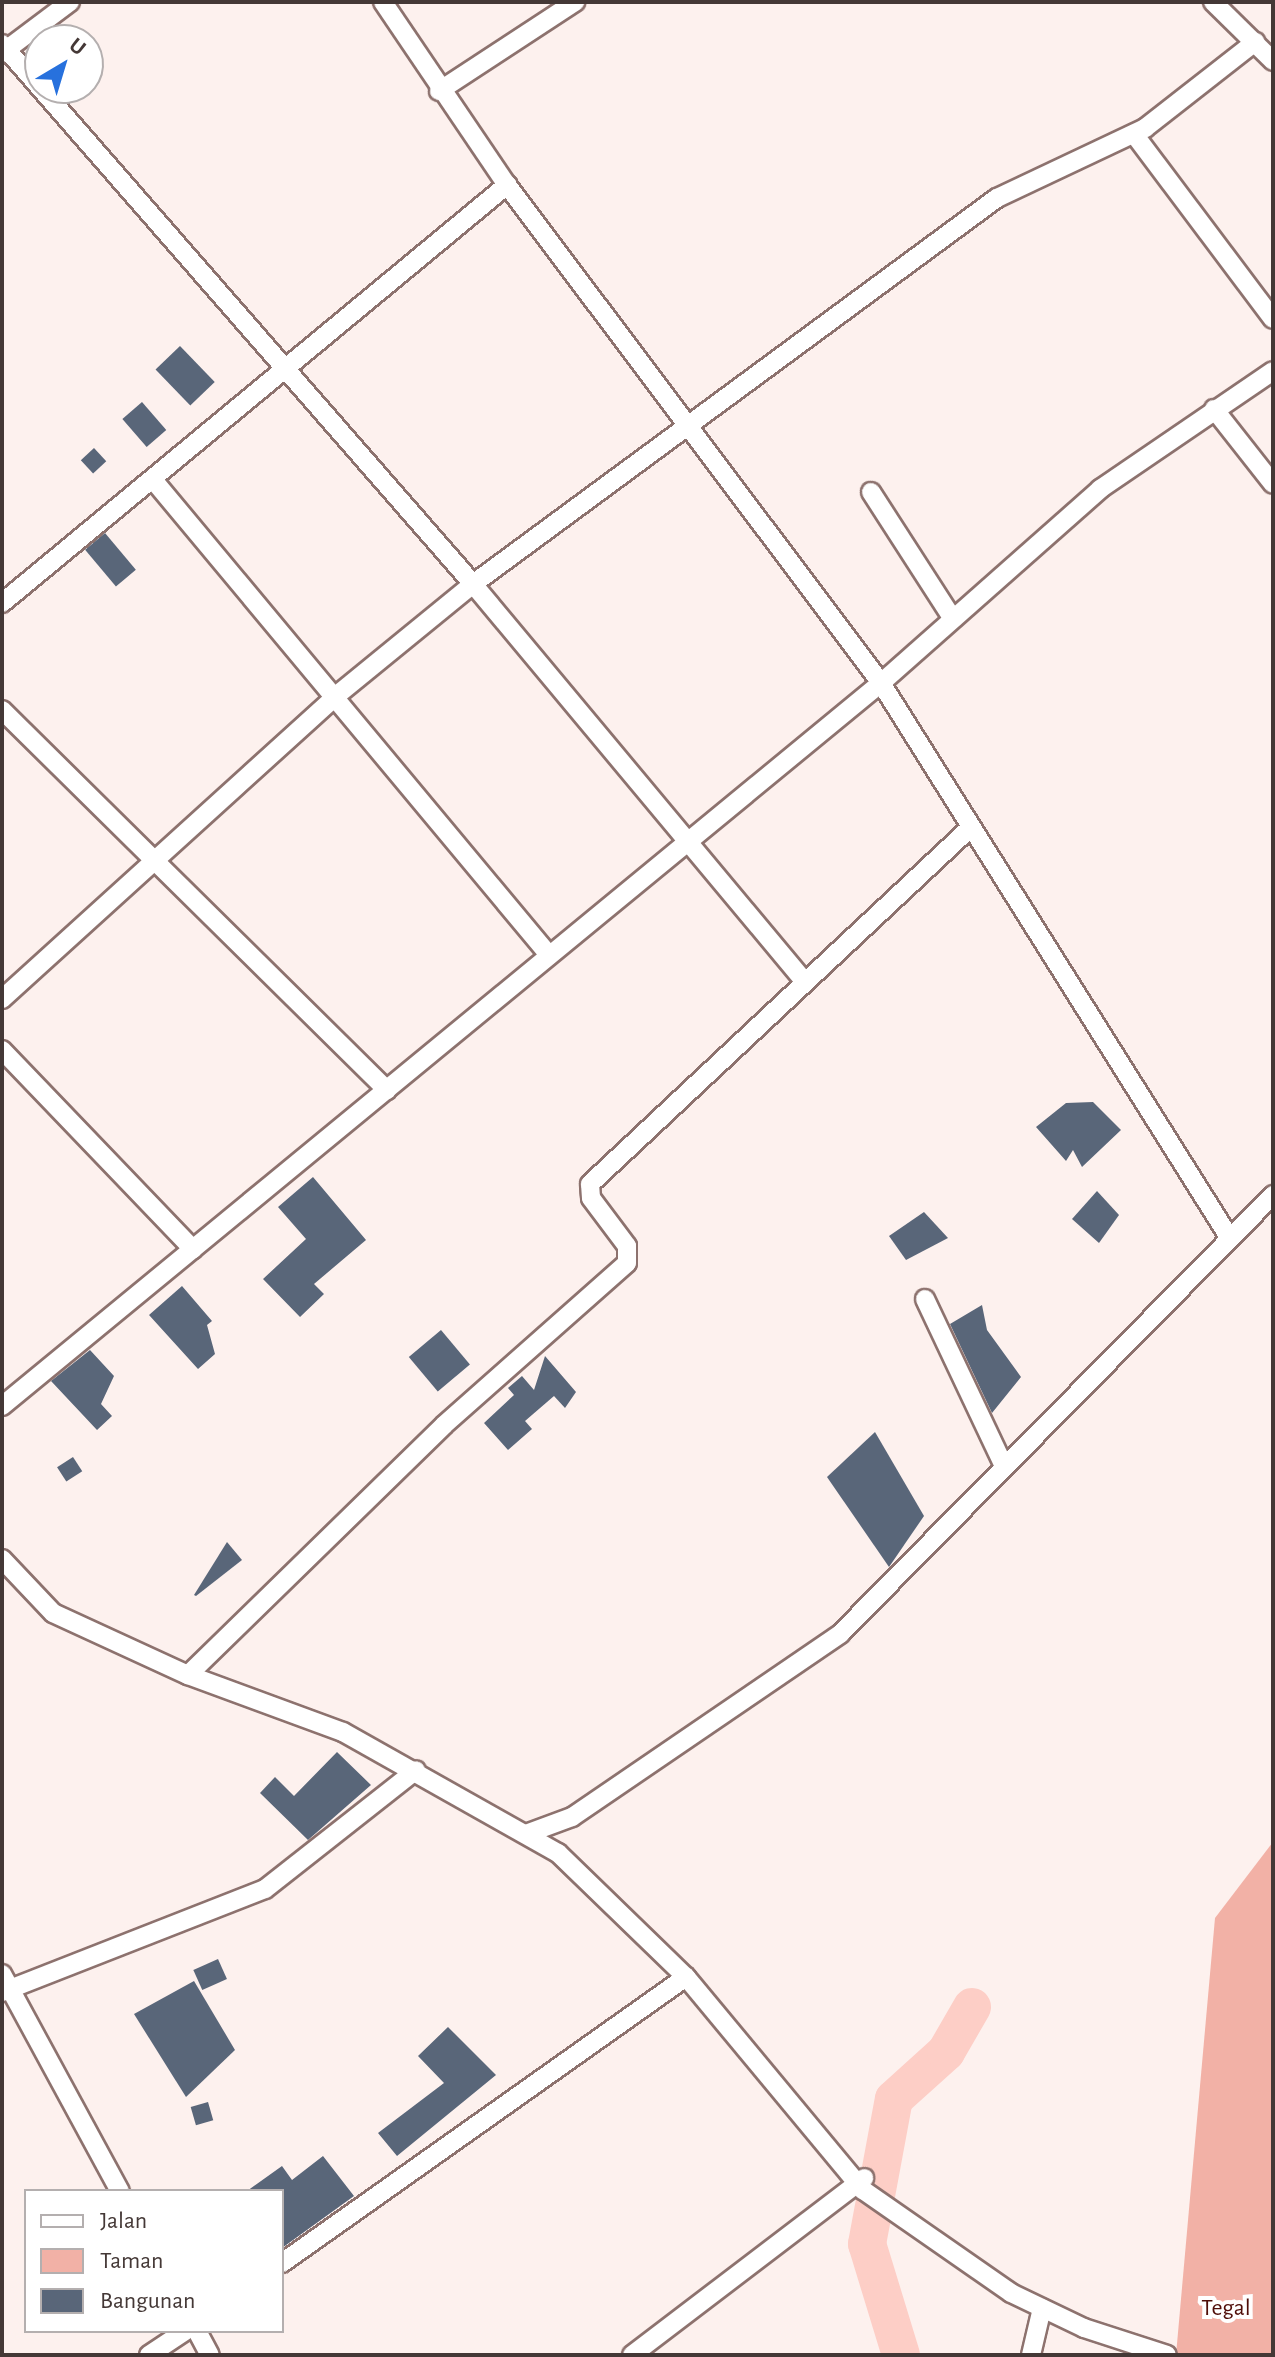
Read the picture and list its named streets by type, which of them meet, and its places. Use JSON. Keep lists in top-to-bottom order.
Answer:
{
  "parks": ["Tegal"],
  "legend": ["Jalan", "Taman", "Bangunan"],
  "north": "top right"
}
